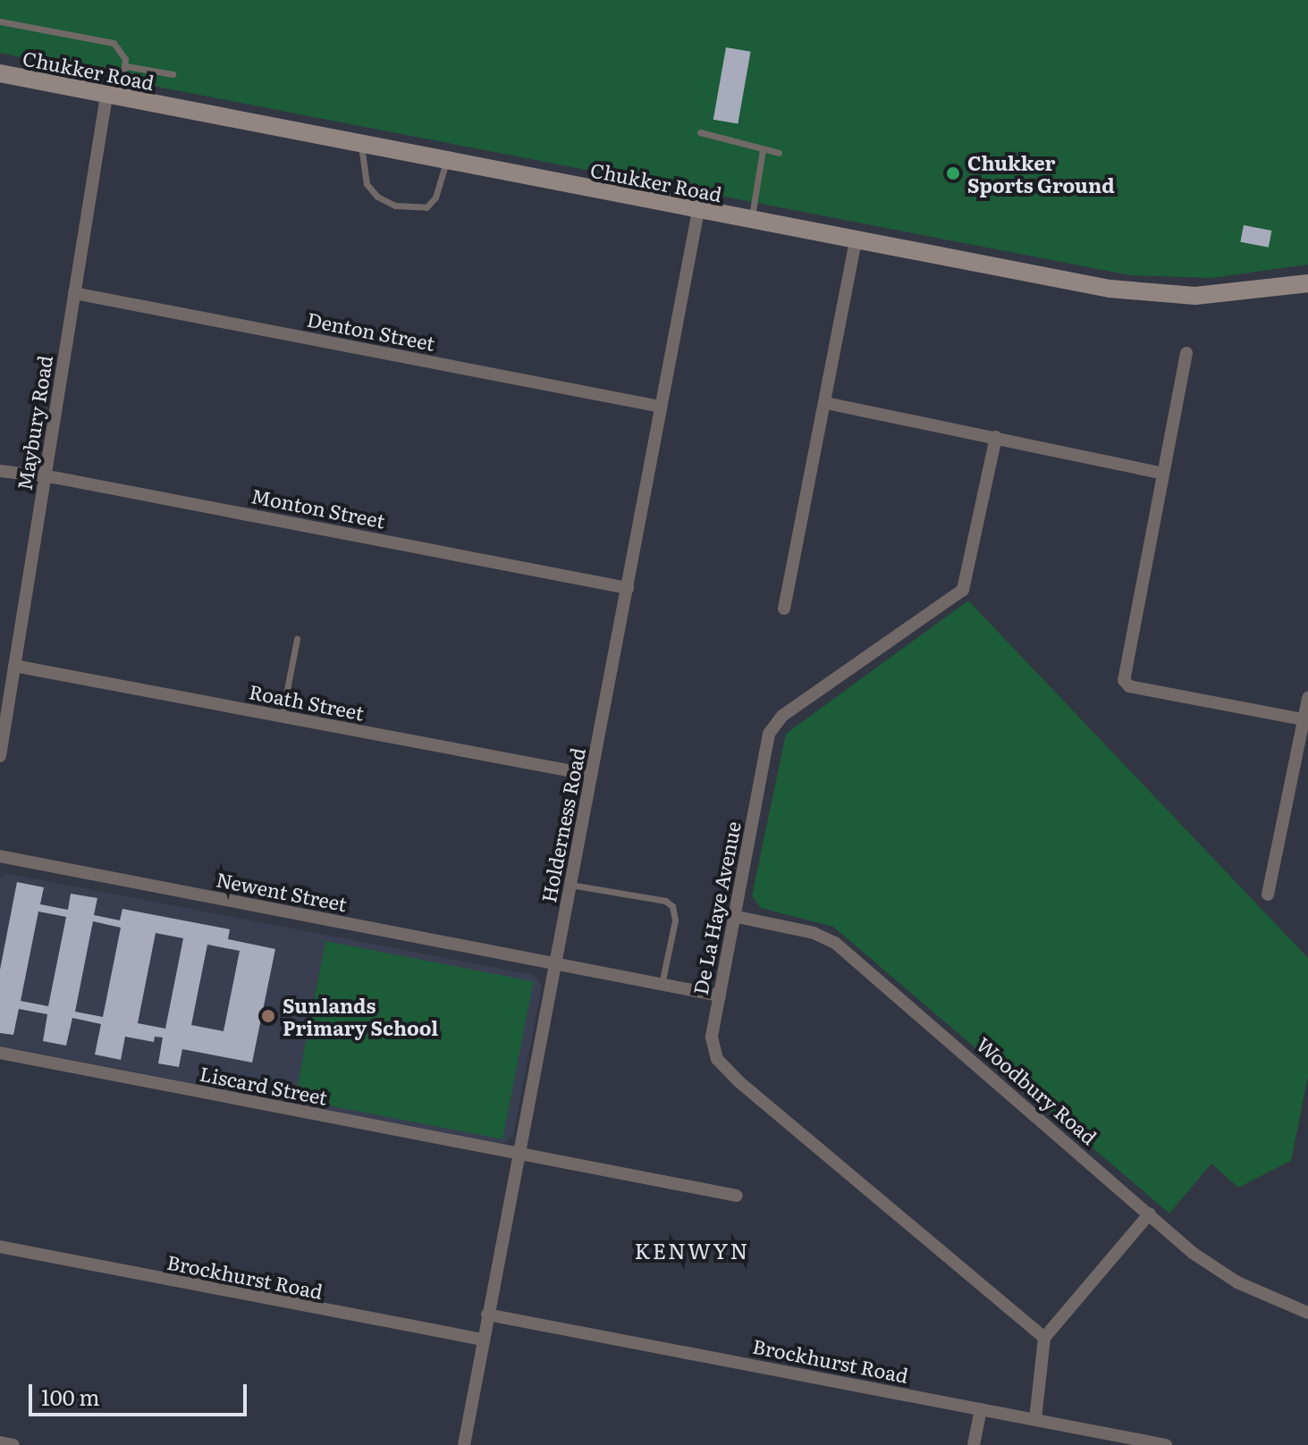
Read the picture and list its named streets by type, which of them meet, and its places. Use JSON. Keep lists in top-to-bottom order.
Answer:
{
  "streets": {
    "street": [
      "Chukker Road",
      "Denton Street",
      "Maybury Road",
      "Monton Street",
      "Roath Street",
      "Holderness Road",
      "Newent Street",
      "De La Haye Avenue",
      "Liscard Street",
      "Woodbury Road",
      "Brockhurst Road"
    ]
  },
  "crossings": [
    ["Chukker Road", "Maybury Road"],
    ["Chukker Road", "Holderness Road"],
    ["Denton Street", "Maybury Road"],
    ["Denton Street", "Holderness Road"],
    ["Maybury Road", "Monton Street"],
    ["Maybury Road", "Roath Street"],
    ["Monton Street", "Holderness Road"],
    ["Roath Street", "Holderness Road"],
    ["Holderness Road", "Newent Street"],
    ["Holderness Road", "Liscard Street"],
    ["Holderness Road", "Brockhurst Road"],
    ["Newent Street", "De La Haye Avenue"],
    ["De La Haye Avenue", "Woodbury Road"]
  ],
  "districts": ["KENWYN"],
  "places": ["Chukker Sports Ground", "Sunlands Primary School"],
  "scale_bar": "100 m"
}
